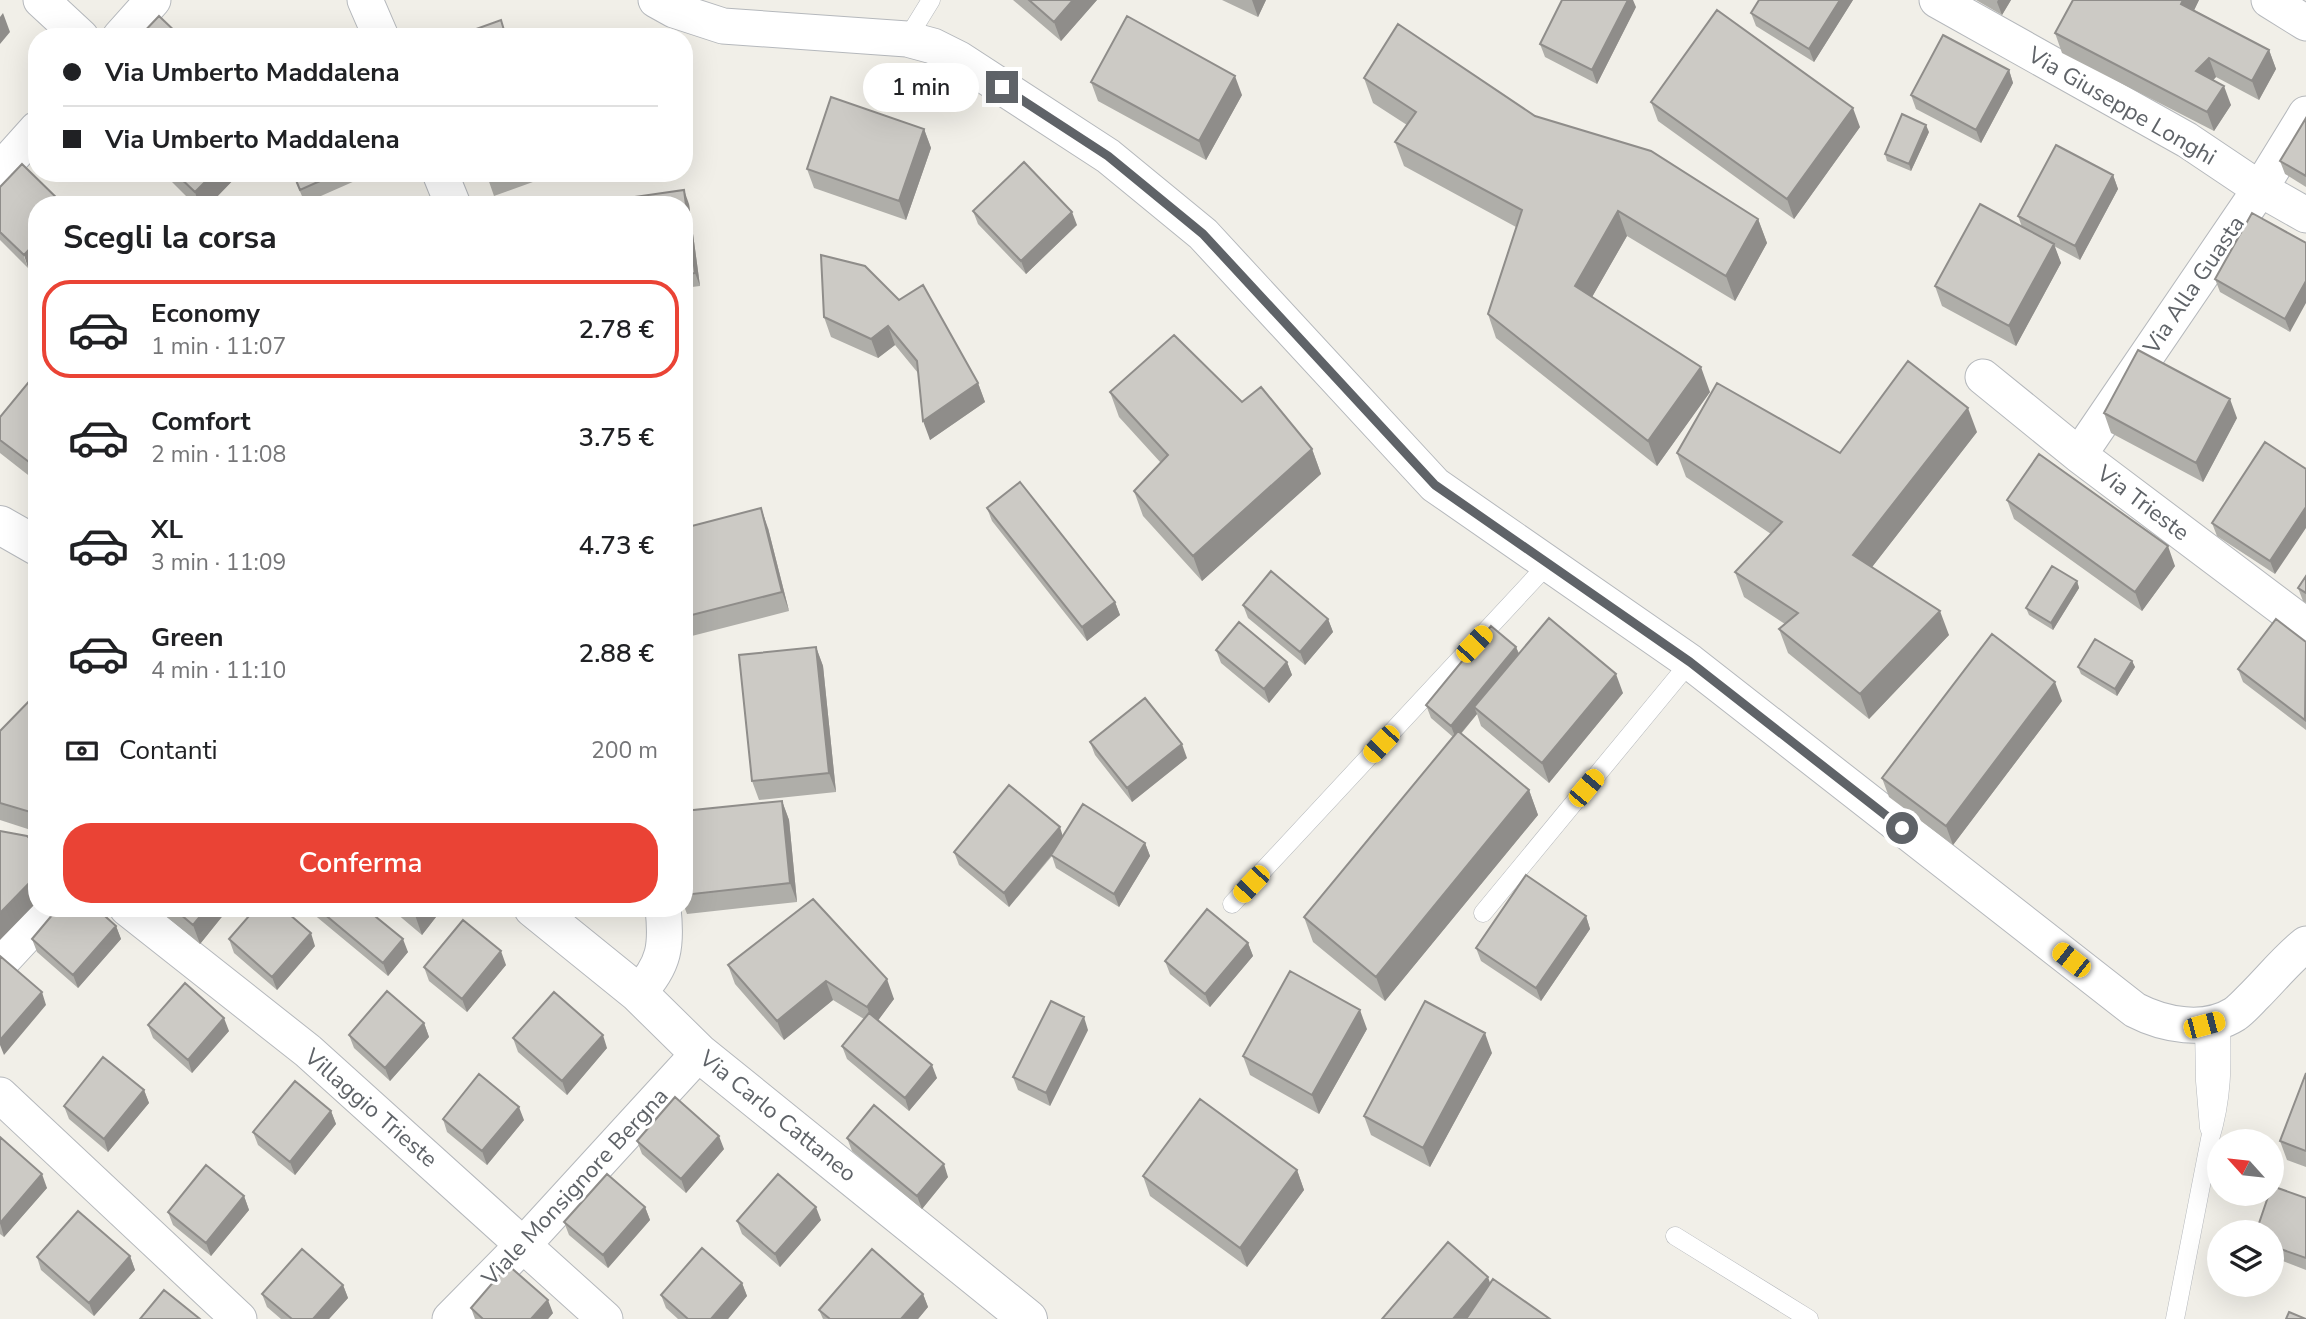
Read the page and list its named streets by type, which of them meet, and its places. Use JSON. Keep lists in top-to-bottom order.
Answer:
{
  "streets": {
    "street": [
      "Via Giuseppe Longhi",
      "Via Alla Guasta",
      "Via Trieste",
      "Villaggio Trieste",
      "Via Carlo Cattaneo",
      "Viale Monsignore Bergna"
    ]
  },
  "crossings": [
    ["Via Giuseppe Longhi", "Via Alla Guasta"],
    ["Via Alla Guasta", "Via Trieste"],
    ["Villaggio Trieste", "Viale Monsignore Bergna"],
    ["Via Carlo Cattaneo", "Viale Monsignore Bergna"]
  ],
  "north": "top left",
  "page": {
    "banner": ["Via Umberto Maddalena", "Via Umberto Maddalena"],
    "bubble": "1 min",
    "heading": "Scegli la corsa",
    "list": [
      {
        "name": "Economy",
        "note": "1 min · 11:07",
        "value": "2.78 €"
      },
      {
        "name": "Comfort",
        "note": "2 min · 11:08",
        "value": "3.75 €"
      },
      {
        "name": "XL",
        "note": "3 min · 11:09",
        "value": "4.73 €"
      },
      {
        "name": "Green",
        "note": "4 min · 11:10",
        "value": "2.88 €"
      }
    ],
    "pay": ["Contanti", "200 m"],
    "buttons": "Conferma"
  }
}
